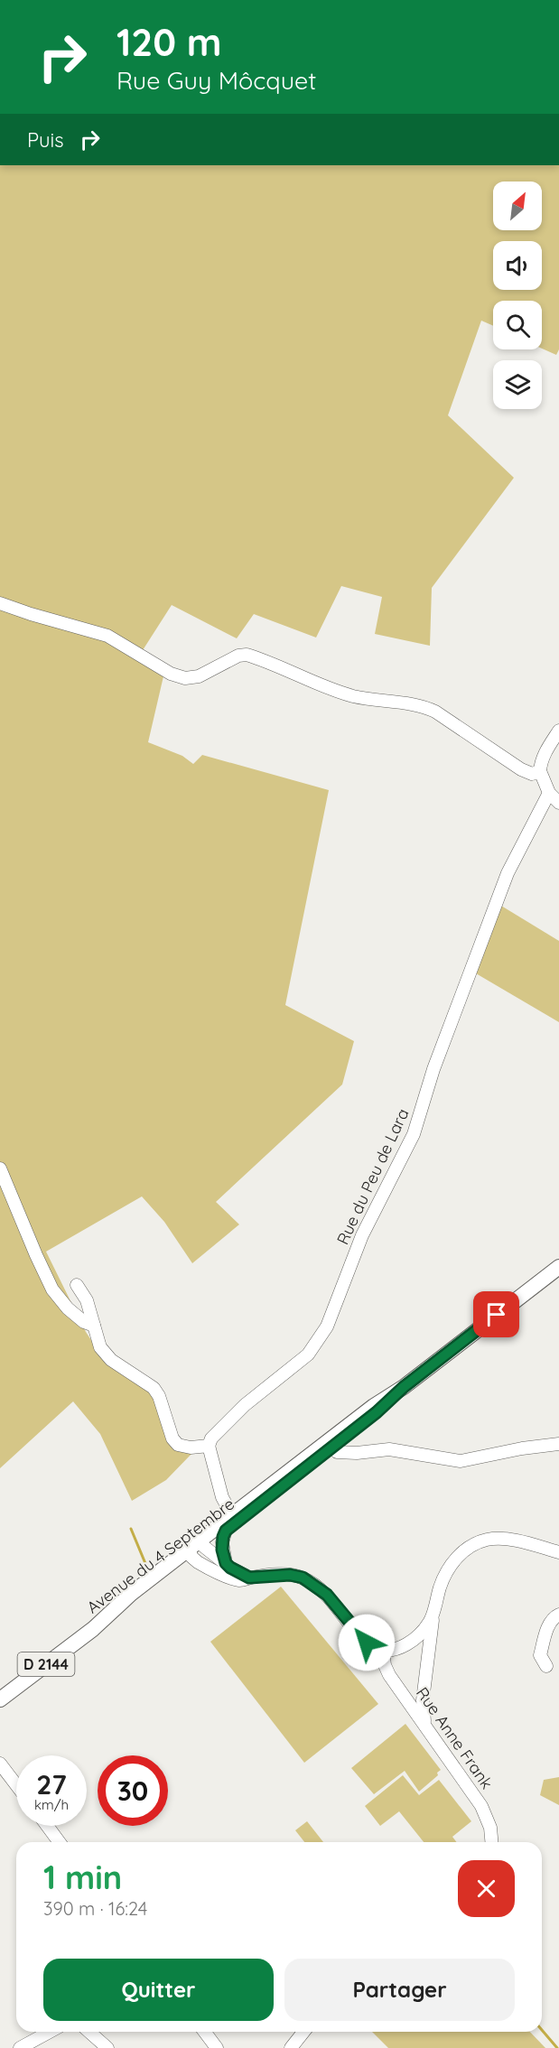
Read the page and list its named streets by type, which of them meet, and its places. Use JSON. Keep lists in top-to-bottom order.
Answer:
{
  "streets": {
    "main road": ["Avenue du 4 Septembre", "D 2144"],
    "street": ["Rue du Peu de Lara", "Rue Anne Frank"]
  },
  "crossings": [
    ["Avenue du 4 Septembre", "D 2144"]
  ],
  "north": "top right",
  "page": {
    "turn": ["120 m", "Rue Guy Môcquet"],
    "then": "Puis",
    "speed": "27 km/h",
    "limit": "30",
    "heading": ["1 min", "390 m · 16:24"],
    "buttons": ["Quitter", "Partager"]
  }
}
